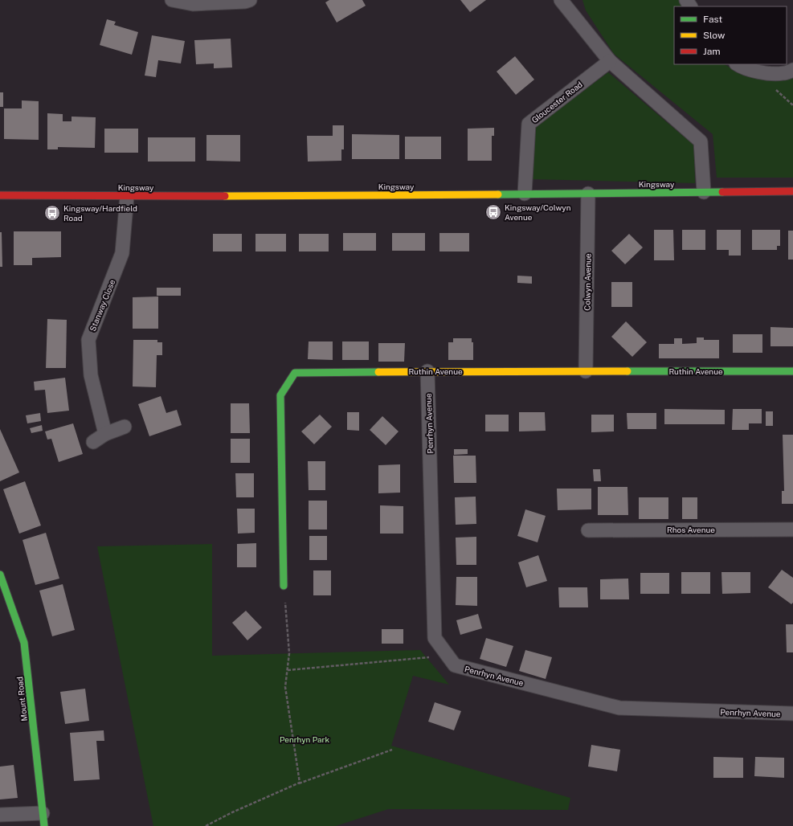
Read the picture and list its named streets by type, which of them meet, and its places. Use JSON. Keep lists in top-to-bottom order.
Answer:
{
  "streets": {
    "street": [
      "Gloucester Road",
      "Kingsway",
      "Colwyn Avenue",
      "Stanway Close",
      "Ruthin Avenue",
      "Penrhyn Avenue",
      "Rhos Avenue",
      "Mount Road"
    ]
  },
  "crossings": [
    ["Gloucester Road", "Kingsway"],
    ["Kingsway", "Colwyn Avenue"],
    ["Kingsway", "Stanway Close"],
    ["Colwyn Avenue", "Ruthin Avenue"],
    ["Ruthin Avenue", "Penrhyn Avenue"]
  ],
  "parks": ["Penrhyn Park"],
  "places": {
    "bus stop": ["Kingsway/Colwyn Avenue", "Kingsway/Hardfield Road"]
  },
  "legend": ["Fast", "Slow", "Jam"]
}
